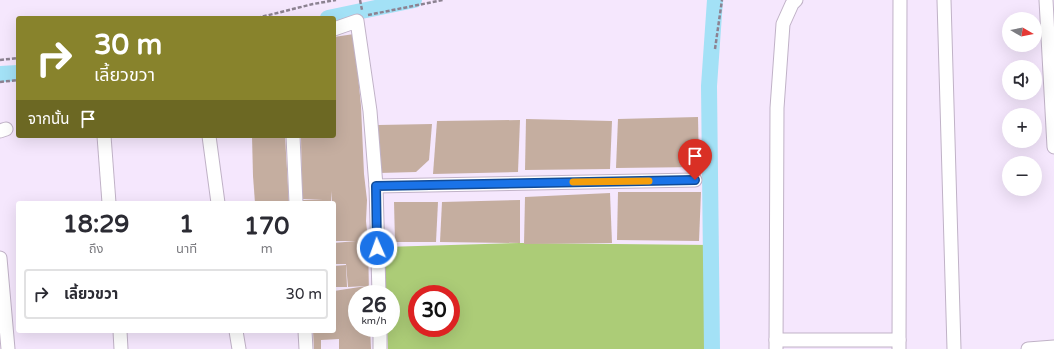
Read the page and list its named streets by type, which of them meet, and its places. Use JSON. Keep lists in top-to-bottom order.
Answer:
{
  "north": "right",
  "page": {
    "map_buttons": ["+", "−"],
    "turn": ["30 m", "เลี้ยวขวา"],
    "then": "จากนั้น",
    "eta": [
      "18:29",
      "ถึง",
      "1",
      "นาที",
      "170",
      "m"
    ],
    "list": [
      {
        "name": "เลี้ยวขวา",
        "value": "30 m"
      }
    ],
    "speed": "26 km/h",
    "limit": "30"
  }
}
